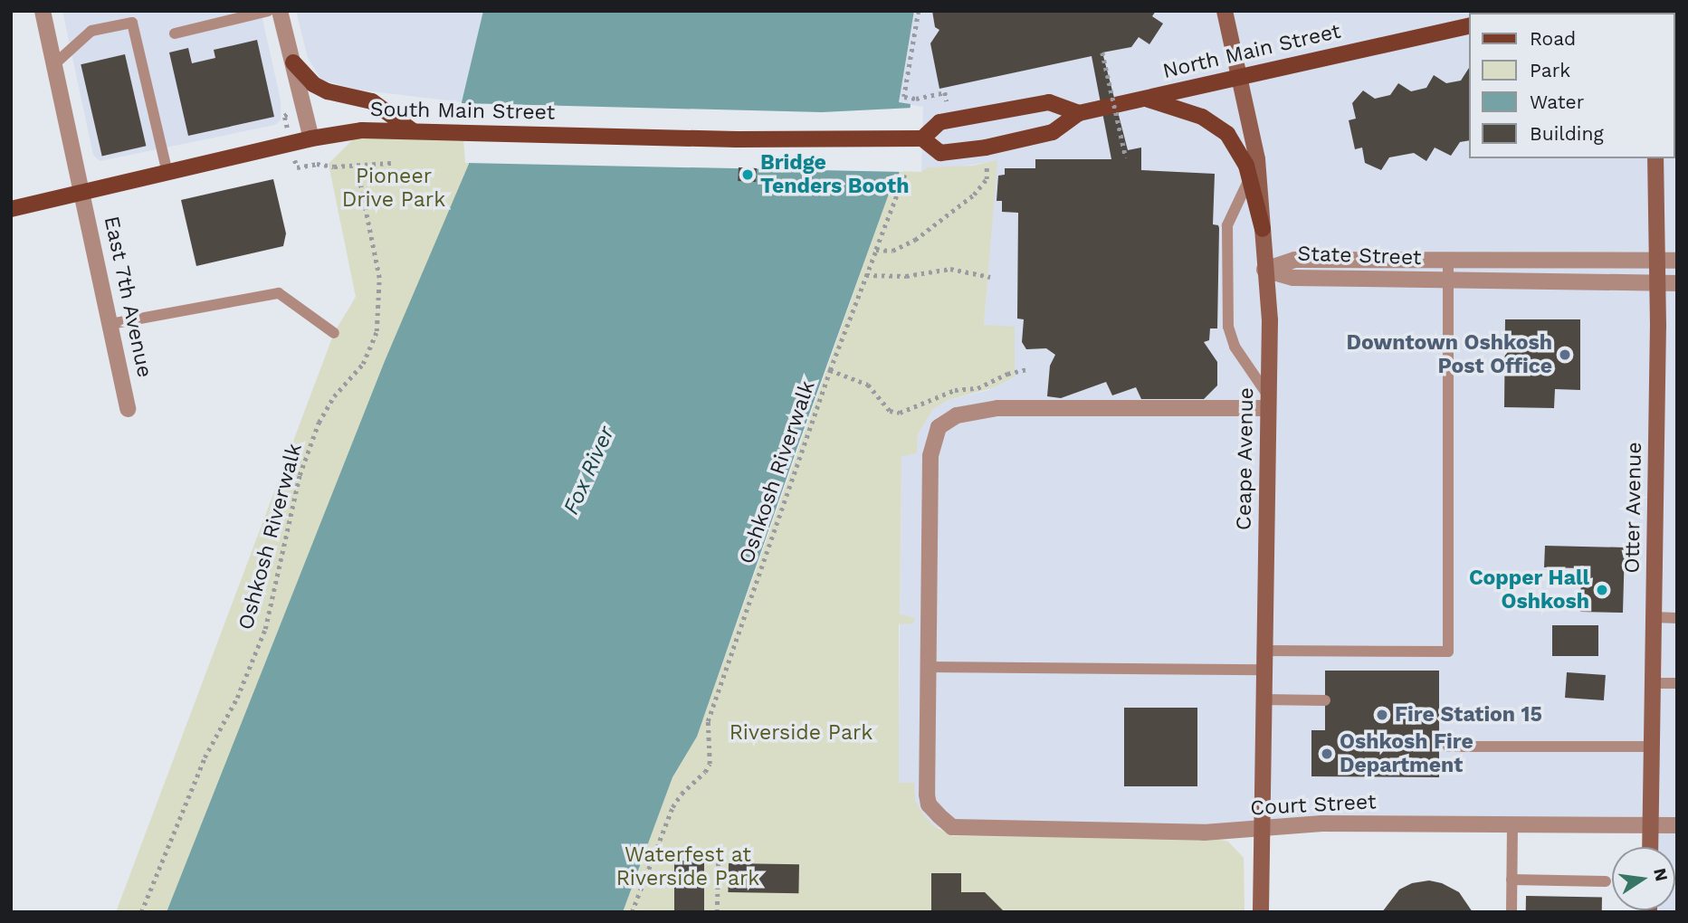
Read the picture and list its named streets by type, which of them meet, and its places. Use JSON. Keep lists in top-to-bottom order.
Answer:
{
  "streets": {
    "main road": ["North Main Street", "South Main Street"],
    "street": [
      "State Street",
      "East 7th Avenue",
      "Ceape Avenue",
      "Otter Avenue",
      "Court Street"
    ],
    "path": ["Oshkosh Riverwalk"]
  },
  "crossings": [
    ["North Main Street", "South Main Street"],
    ["North Main Street", "Ceape Avenue"],
    ["South Main Street", "East 7th Avenue"],
    ["State Street", "Ceape Avenue"],
    ["State Street", "Otter Avenue"],
    ["Ceape Avenue", "Court Street"],
    ["Otter Avenue", "Court Street"]
  ],
  "water": ["Fox River"],
  "parks": ["Pioneer Drive Park", "Riverside Park", "Waterfest at Riverside Park"],
  "places": [
    "Bridge Tenders Booth",
    "Downtown Oshkosh Post Office",
    "Copper Hall Oshkosh",
    "Fire Station 15",
    "Oshkosh Fire Department"
  ],
  "legend": [
    "Road",
    "Park",
    "Water",
    "Building"
  ],
  "north": "right"
}
